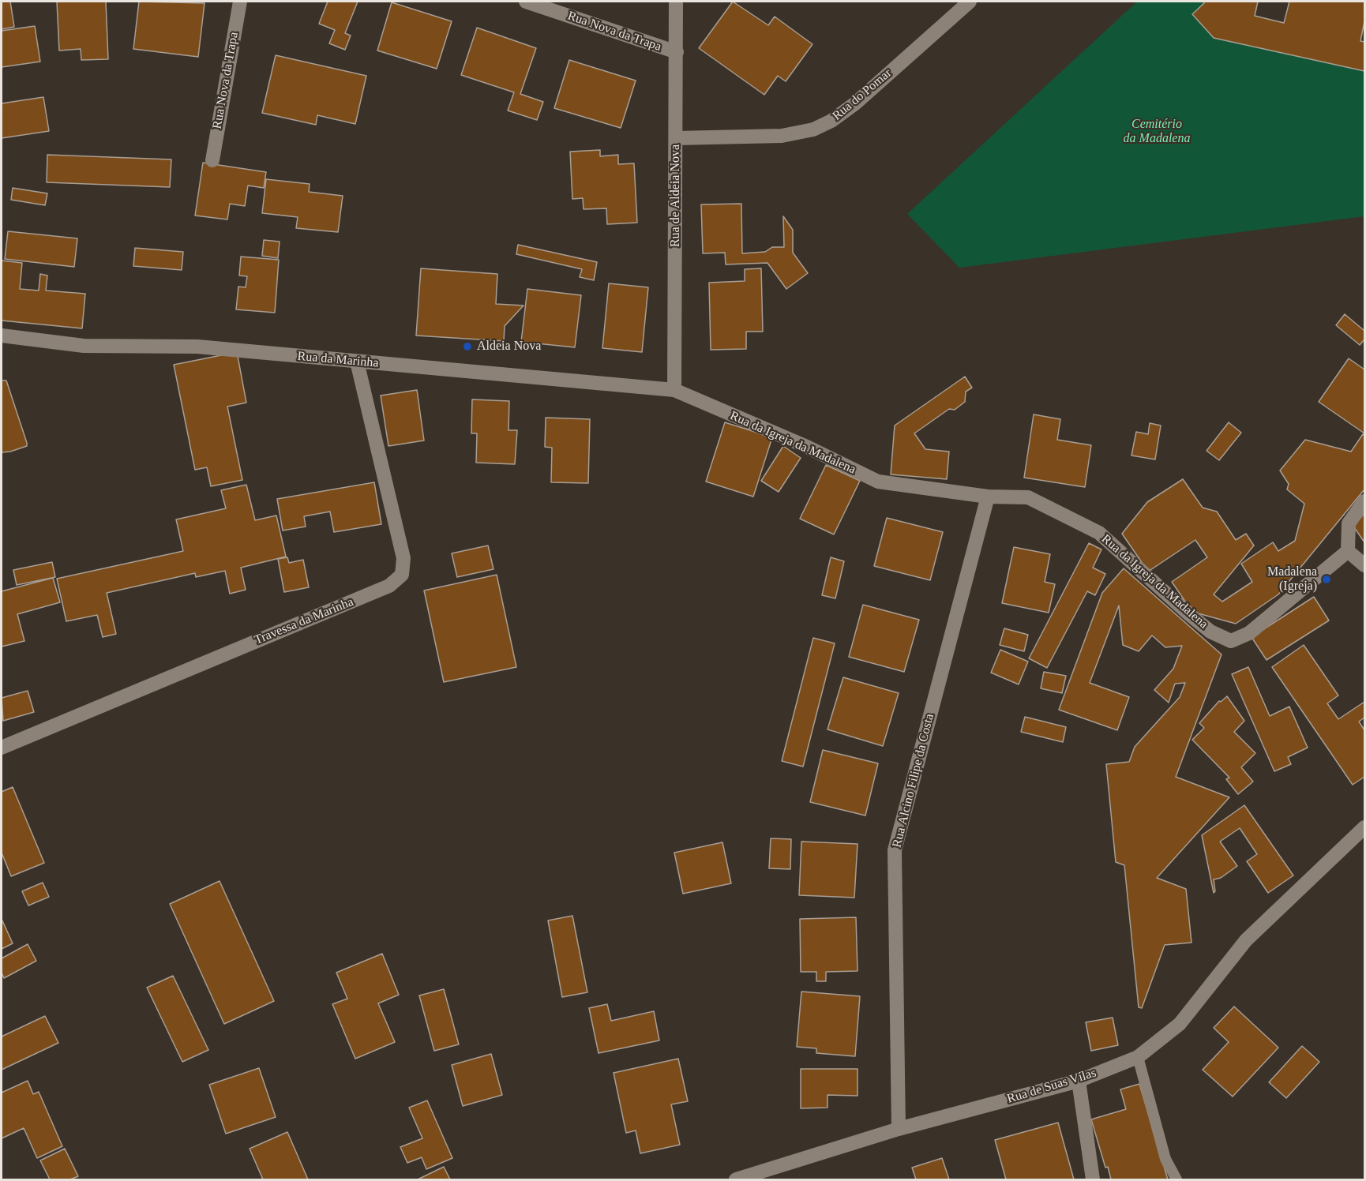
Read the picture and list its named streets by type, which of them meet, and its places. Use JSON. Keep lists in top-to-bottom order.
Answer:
{
  "streets": {
    "street": [
      "Rua Nova da Trapa",
      "Rua do Pomar",
      "Rua de Aldeia Nova",
      "Rua da Marinha",
      "Rua da Igreja da Madalena",
      "Travessa da Marinha",
      "Rua Alcino Filipe da Costa",
      "Rua de Suas Vílas"
    ]
  },
  "crossings": [
    ["Rua Nova da Trapa", "Rua de Aldeia Nova"],
    ["Rua do Pomar", "Rua de Aldeia Nova"],
    ["Rua de Aldeia Nova", "Rua da Marinha"],
    ["Rua de Aldeia Nova", "Rua da Igreja da Madalena"],
    ["Rua da Marinha", "Rua da Igreja da Madalena"],
    ["Rua da Marinha", "Travessa da Marinha"],
    ["Rua da Igreja da Madalena", "Rua Alcino Filipe da Costa"],
    ["Rua Alcino Filipe da Costa", "Rua de Suas Vílas"]
  ],
  "parks": ["Cemitério da Madalena"],
  "places": ["Aldeia Nova", "Madalena (Igreja)"]
}
